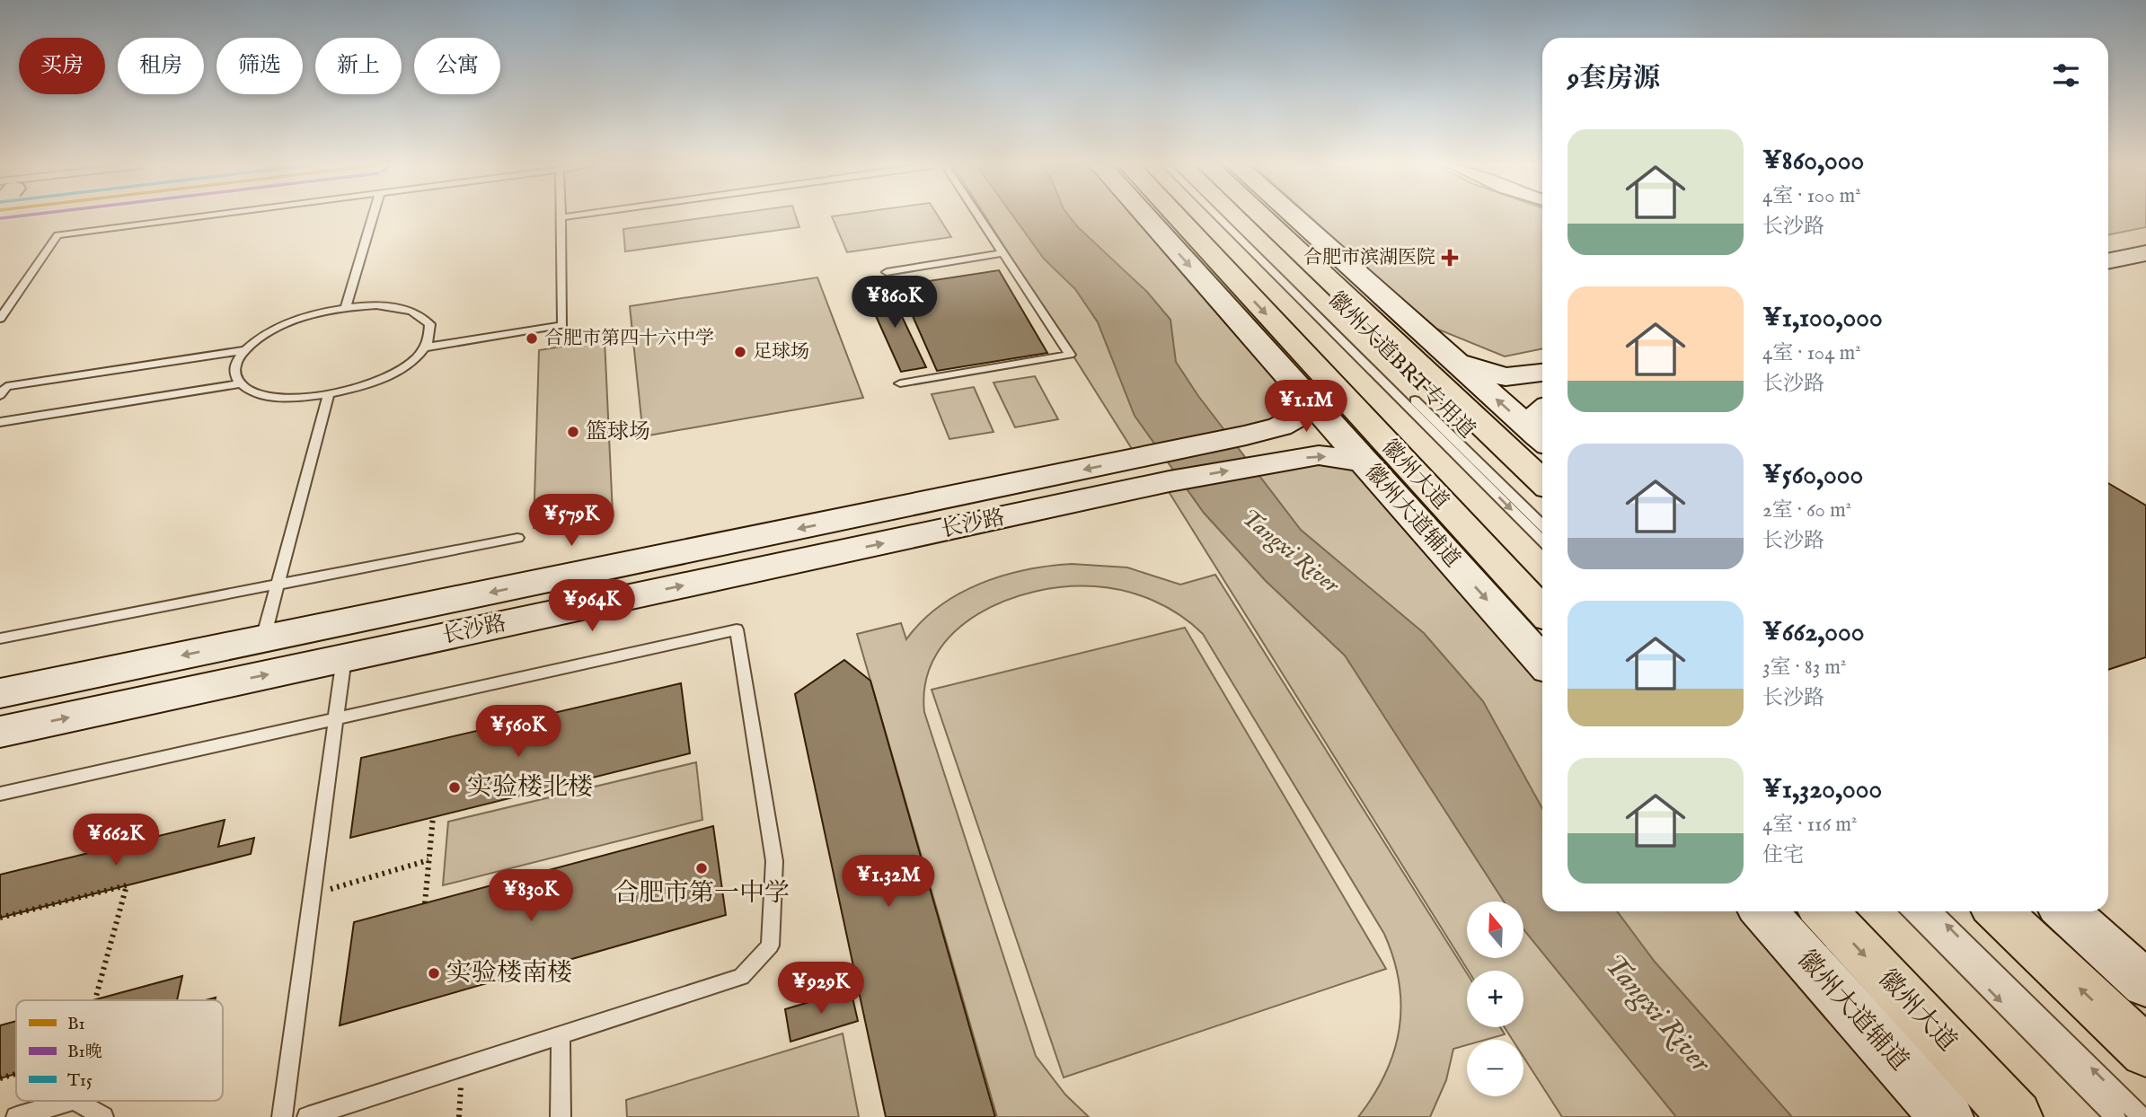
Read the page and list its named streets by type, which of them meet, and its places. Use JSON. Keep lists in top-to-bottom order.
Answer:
{
  "streets": {
    "main road": ["徽州大道"],
    "street": ["徽州大道辅道", "长沙路"],
    "lane": ["徽州大道BRT专用道"]
  },
  "water": ["Tangxi River"],
  "places": {
    "health": ["合肥市滨湖医院"],
    "other": [
      "合肥市第四十六中学",
      "足球场",
      "篮球场",
      "实验楼北楼",
      "合肥市第一中学",
      "实验楼南楼"
    ]
  },
  "lines": ["transit line B1晚"],
  "legend": ["B1", "B1晚", "T15"],
  "north": "top",
  "page": {
    "chip": [
      "买房",
      "租房",
      "筛选",
      "新上",
      "公寓"
    ],
    "heading": "9套房源",
    "list": [
      {
        "name": "¥860,000",
        "note": "4室 · 100 m² · 长沙路"
      },
      {
        "name": "¥1,100,000",
        "note": "4室 · 104 m² · 长沙路"
      },
      {
        "name": "¥560,000",
        "note": "2室 · 60 m² · 长沙路"
      },
      {
        "name": "¥662,000",
        "note": "3室 · 83 m² · 长沙路"
      },
      {
        "name": "¥1,320,000",
        "note": "4室 · 116 m² · 住宅"
      }
    ],
    "price": [
      "¥860K",
      "¥1.1M",
      "¥579K",
      "¥964K",
      "¥560K",
      "¥662K",
      "¥1.32M",
      "¥830K",
      "¥929K"
    ],
    "map_buttons": ["+", "−"]
  }
}
